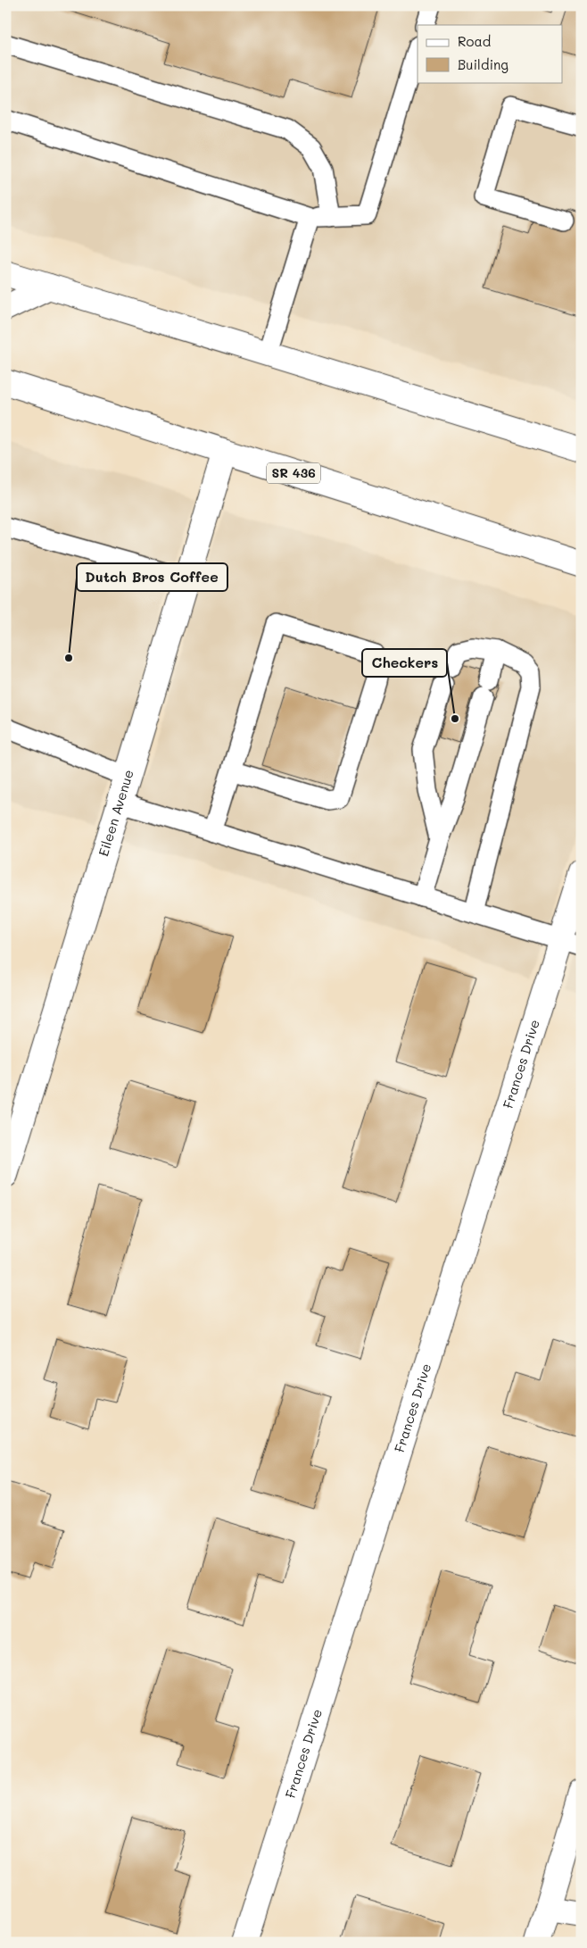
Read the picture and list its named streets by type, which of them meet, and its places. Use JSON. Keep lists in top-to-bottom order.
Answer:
{
  "streets": {
    "street": ["SR 436", "Eileen Avenue", "Frances Drive"]
  },
  "crossings": [
    ["SR 436", "Eileen Avenue"]
  ],
  "places": ["Dutch Bros Coffee", "Checkers"],
  "legend": ["Road", "Building"]
}
